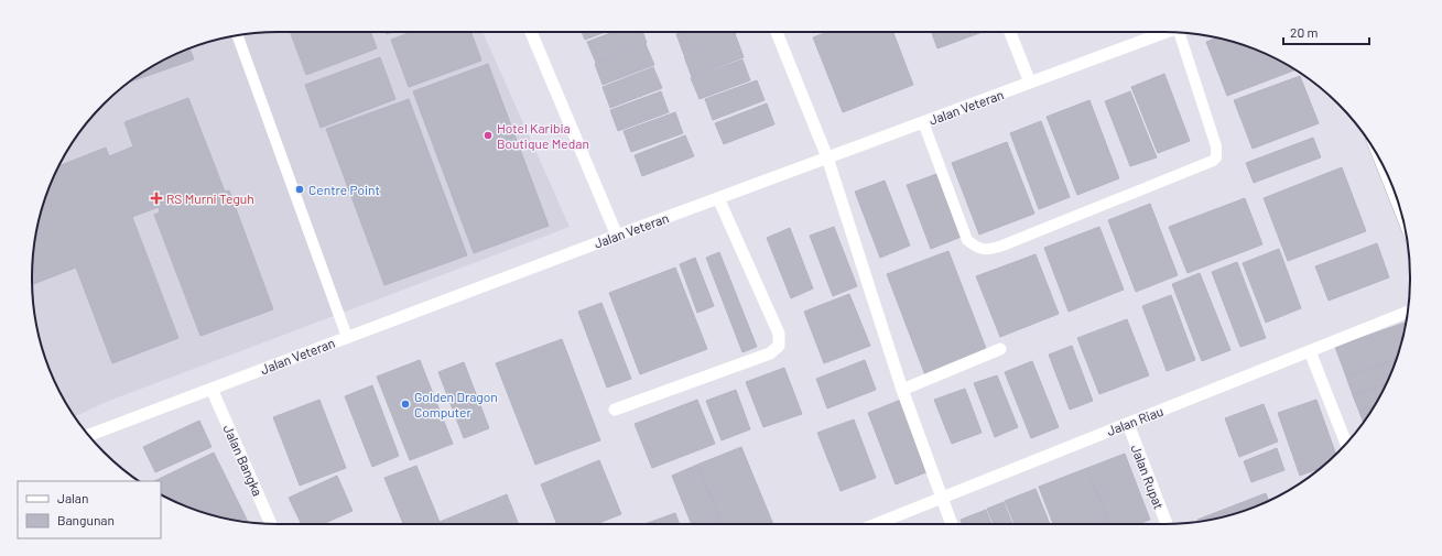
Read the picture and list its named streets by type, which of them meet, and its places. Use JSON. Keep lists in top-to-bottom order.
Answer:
{
  "streets": {
    "street": [
      "Jalan Veteran",
      "Jalan Riau",
      "Jalan Bangka",
      "Jalan Rupat"
    ]
  },
  "crossings": [
    ["Jalan Veteran", "Jalan Bangka"],
    ["Jalan Riau", "Jalan Rupat"]
  ],
  "places": {
    "other": ["Hotel Karibia Boutique Medan", "Centre Point", "Golden Dragon Computer"],
    "health": ["RS Murni Teguh"]
  },
  "legend": ["Jalan", "Bangunan"],
  "scale_bar": "20 m"
}
